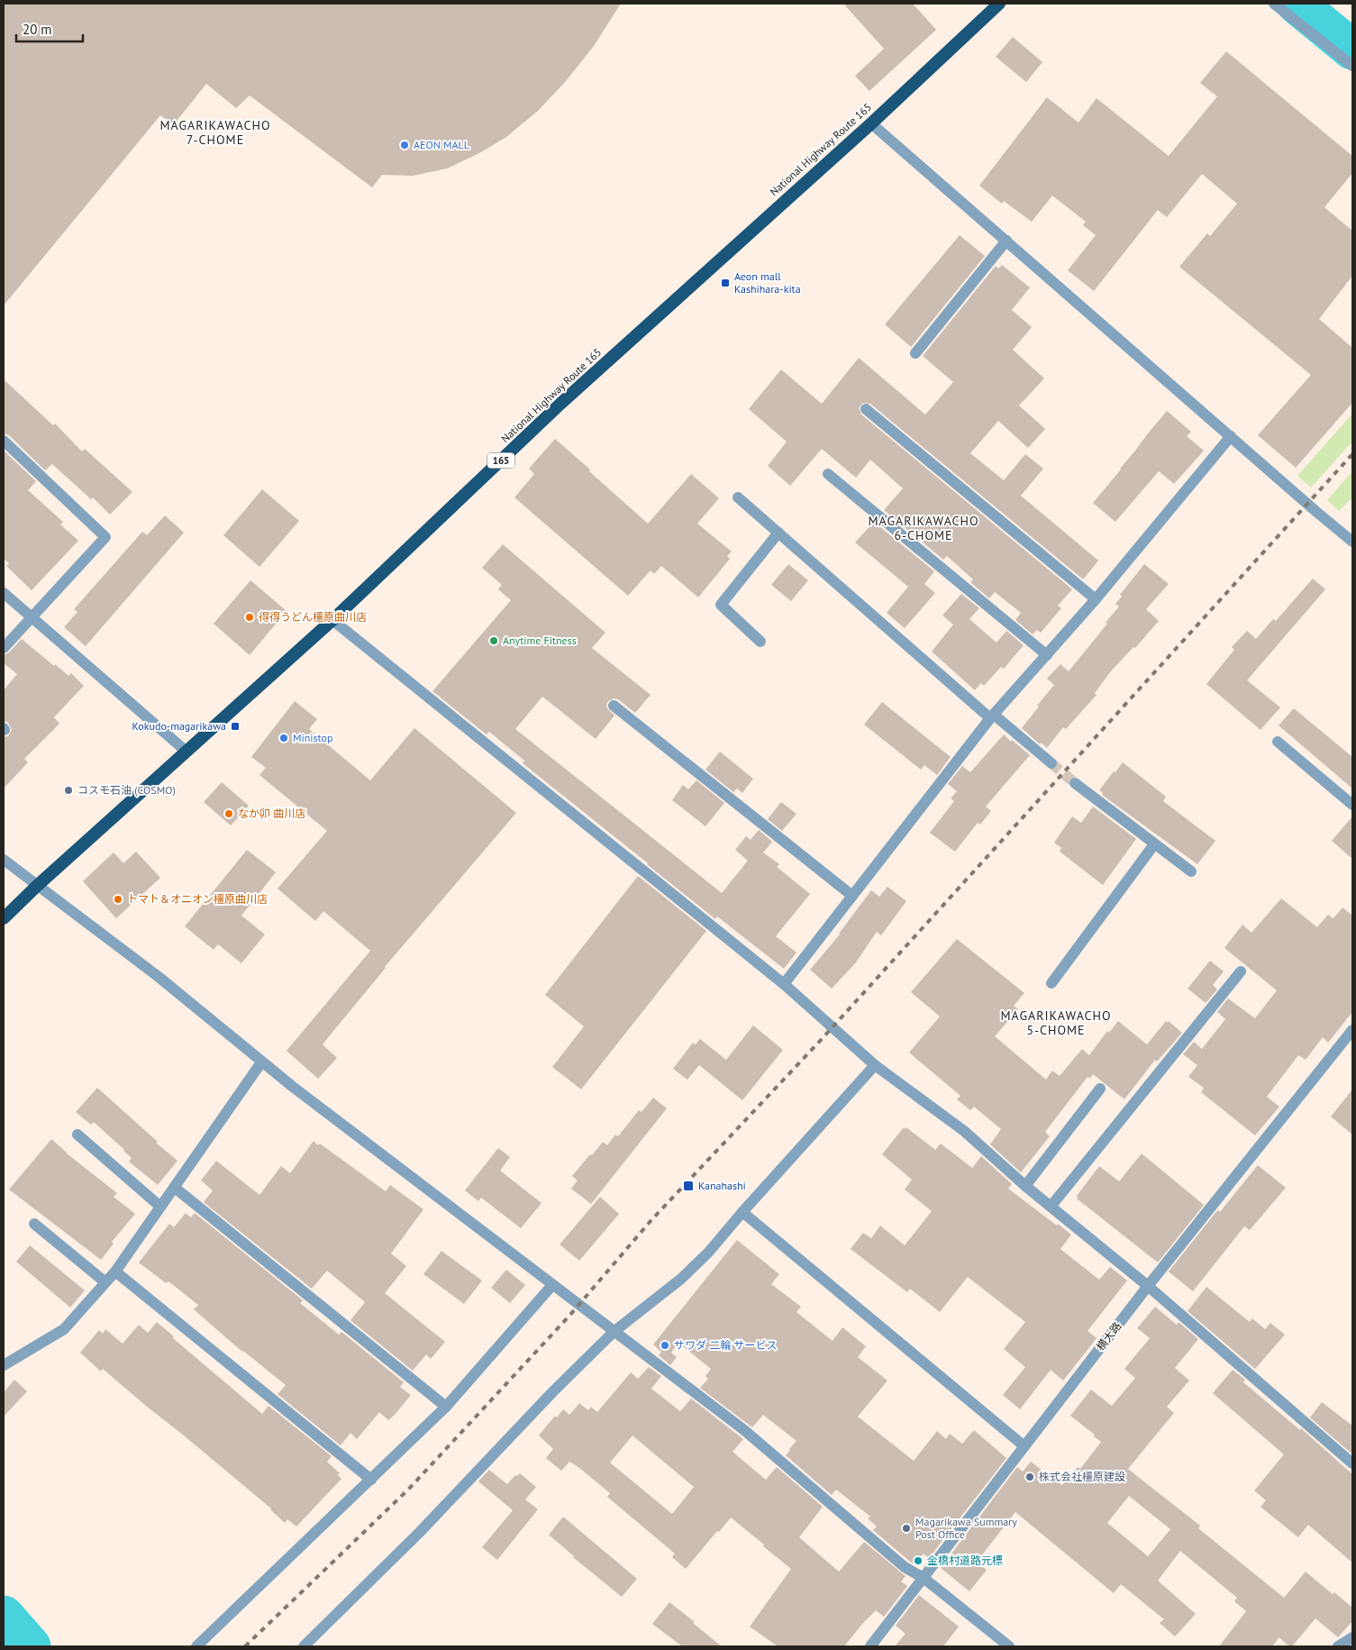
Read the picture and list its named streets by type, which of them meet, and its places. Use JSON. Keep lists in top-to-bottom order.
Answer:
{
  "streets": {
    "highway": ["National Highway Route 165", "165"],
    "street": ["横大路"]
  },
  "districts": ["MAGARIKAWACHO 7-CHOME", "MAGARIKAWACHO 6-CHOME", "MAGARIKAWACHO 5-CHOME"],
  "places": {
    "other": [
      "AEON MALL",
      "得得うどん橿原曲川店",
      "Anytime Fitness",
      "Ministop",
      "コスモ石油 (COSMO)",
      "なか卯 曲川店",
      "トマト＆オニオン橿原曲川店",
      "サワダ 二輪 サービス",
      "株式会社橿原建設",
      "Magarikawa Summary Post Office",
      "金橋村道路元標"
    ],
    "transit": ["Aeon mall Kashihara-kita", "Kokudo-magarikawa", "Kanahashi"]
  },
  "scale_bar": "20 m"
}
